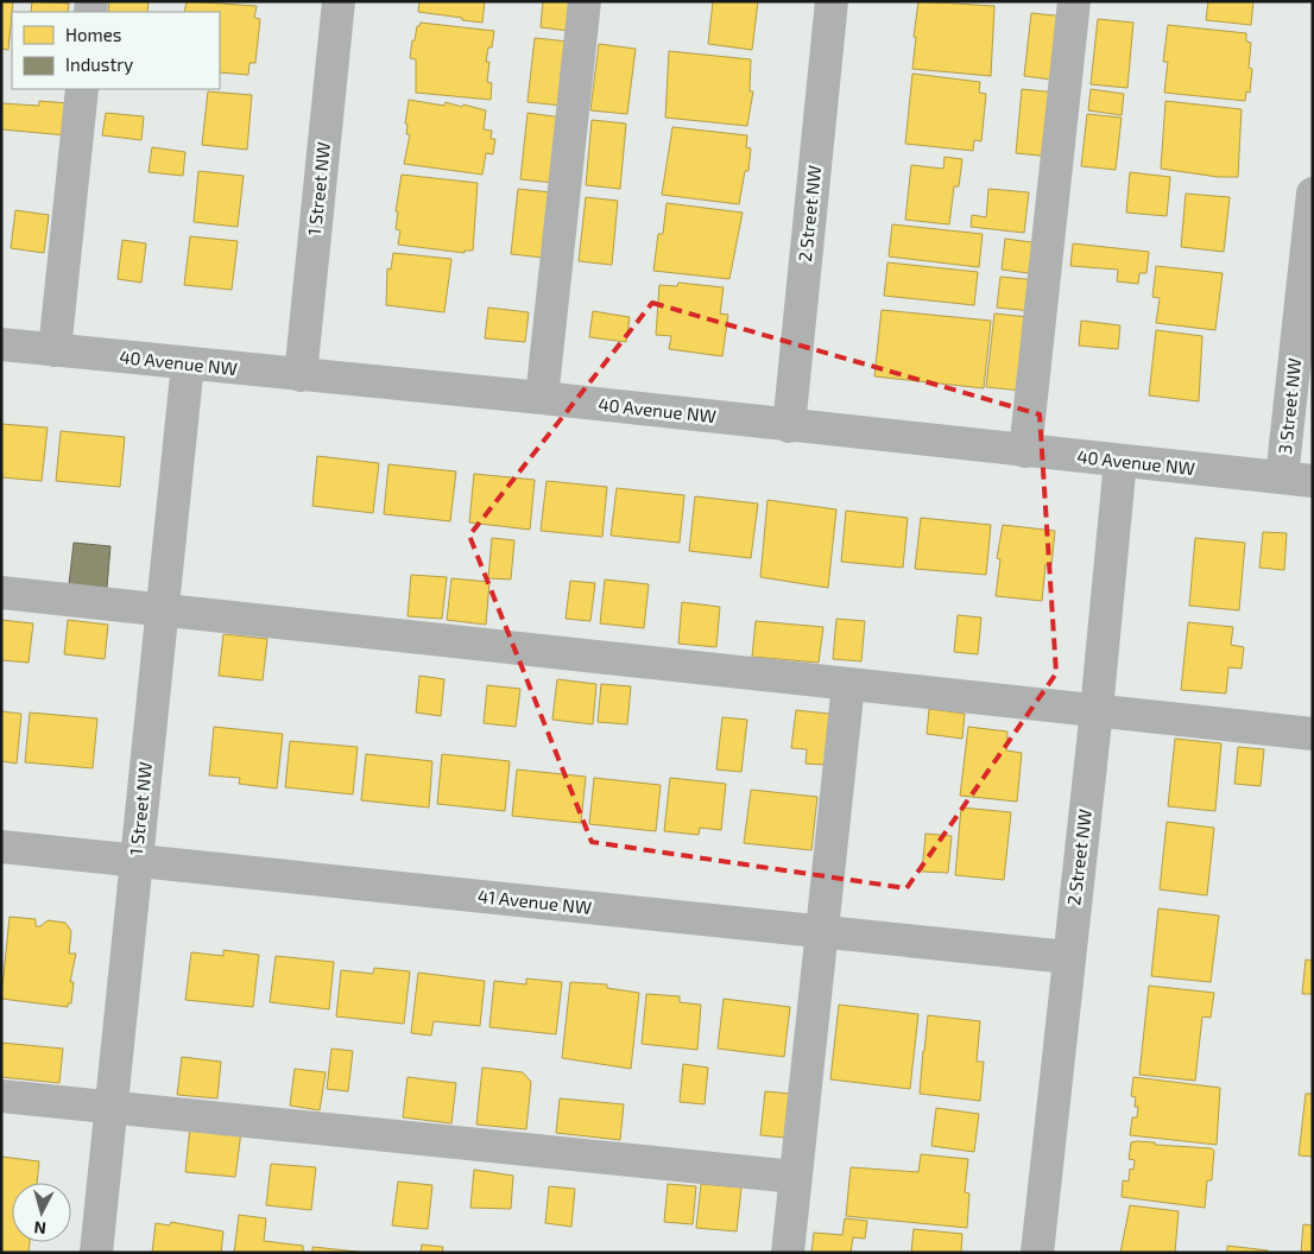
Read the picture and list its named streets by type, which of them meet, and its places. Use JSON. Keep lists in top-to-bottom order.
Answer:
{
  "streets": {
    "street": [
      "1 Street NW",
      "2 Street NW",
      "40 Avenue NW",
      "3 Street NW",
      "41 Avenue NW"
    ]
  },
  "crossings": [
    ["1 Street NW", "40 Avenue NW"],
    ["1 Street NW", "41 Avenue NW"],
    ["2 Street NW", "40 Avenue NW"],
    ["2 Street NW", "41 Avenue NW"],
    ["40 Avenue NW", "3 Street NW"]
  ],
  "legend": ["Homes", "Industry"],
  "north": "bottom"
}
